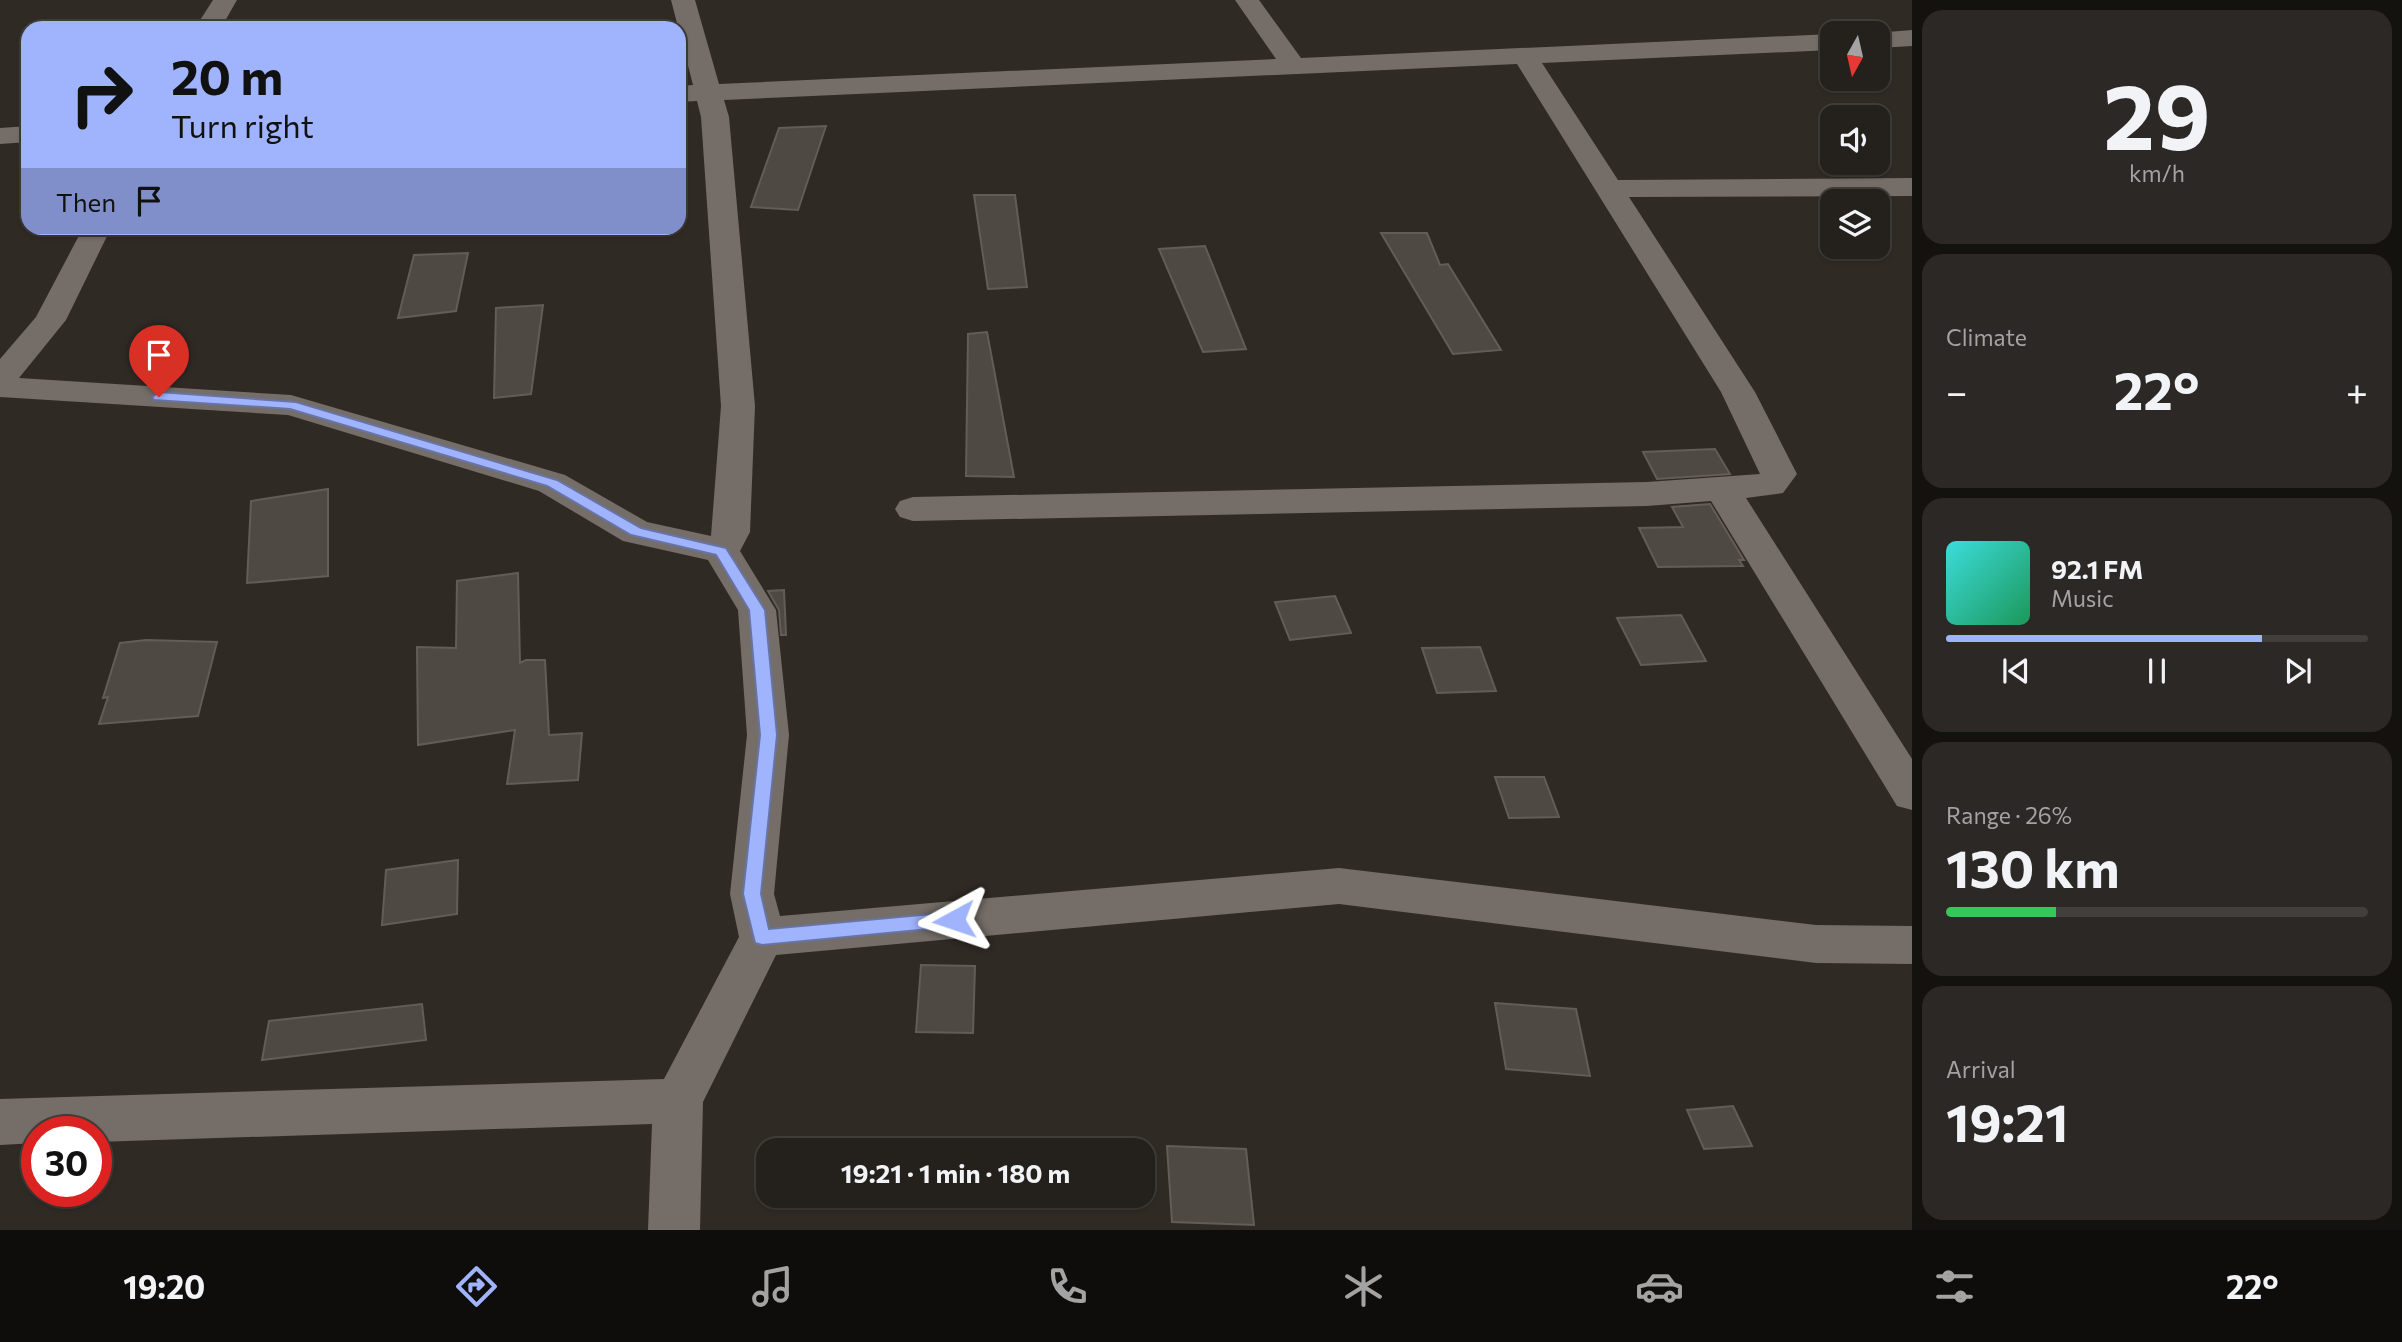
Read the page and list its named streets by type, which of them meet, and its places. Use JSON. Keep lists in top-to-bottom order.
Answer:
{
  "north": "bottom",
  "page": {
    "tile": [
      ["29", "km/h"],
      "Climate",
      ["Range · 26%", "130 km"],
      ["Arrival", "19:21"]
    ],
    "turn": ["20 m", "Turn right"],
    "then": "Then",
    "heat": ["−", "22°", "+"],
    "song": ["92.1 FM", "Music"],
    "limit": "30",
    "trip": "19:21 · 1 min · 180 m",
    "tabs": ["19:20", "22°"]
  }
}
